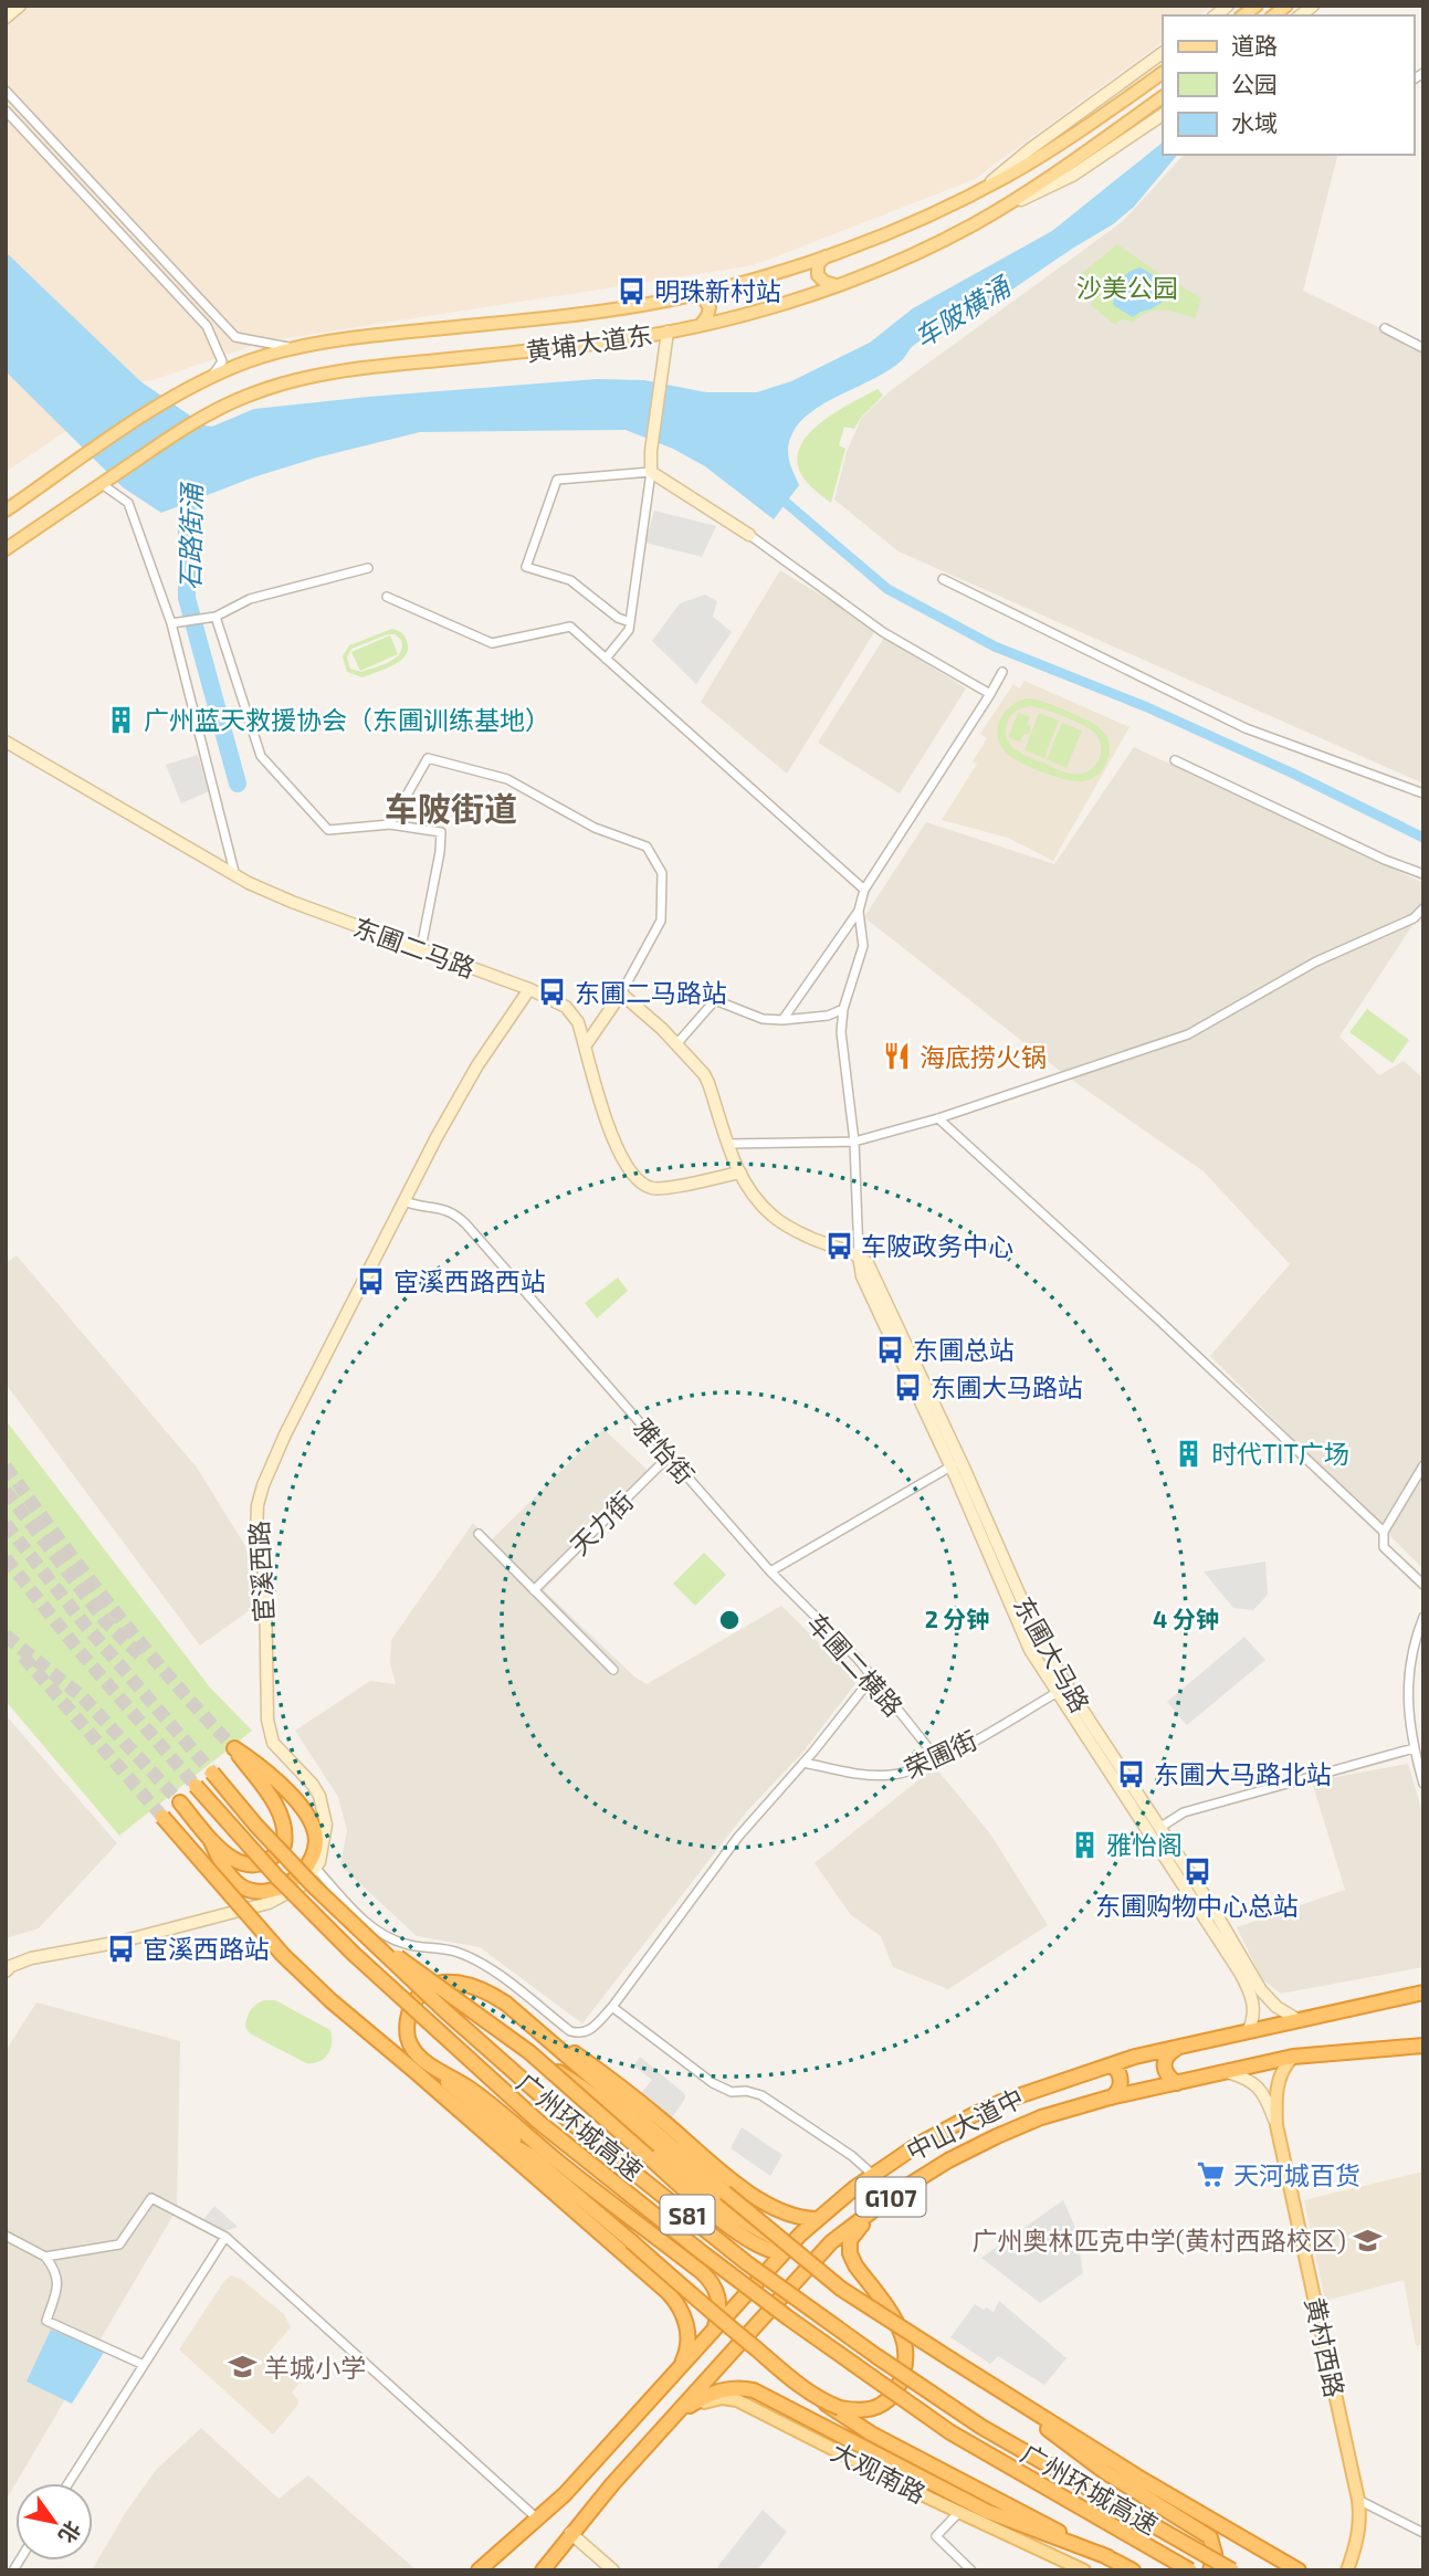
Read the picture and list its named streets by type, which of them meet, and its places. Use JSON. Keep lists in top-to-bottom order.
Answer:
{
  "streets": {
    "highway": [
      "中山大道中",
      "广州环城高速",
      "G107",
      "S81"
    ],
    "main road": ["黄埔大道东", "黄村西路", "大观南路"],
    "street": [
      "东圃二马路",
      "雅怡街",
      "天力街",
      "宦溪西路",
      "东圃大马路",
      "车圃二横路",
      "荣圃街"
    ]
  },
  "crossings": [
    ["东圃二马路", "宦溪西路"],
    ["雅怡街", "天力街"],
    ["雅怡街", "宦溪西路"],
    ["雅怡街", "车圃二横路"],
    ["东圃大马路", "荣圃街"],
    ["东圃大马路", "中山大道中"],
    ["车圃二横路", "荣圃街"],
    ["中山大道中", "黄村西路"],
    ["中山大道中", "大观南路"]
  ],
  "districts": ["车陂街道"],
  "water": ["车陂横涌", "石路街涌"],
  "parks": ["沙美公园"],
  "places": {
    "bus stop": [
      "明珠新村站",
      "东圃二马路站",
      "车陂政务中心",
      "宦溪西路西站",
      "东圃总站",
      "东圃大马路站",
      "东圃大马路北站",
      "东圃购物中心总站",
      "宦溪西路站"
    ],
    "building": ["广州蓝天救援协会（东圃训练基地）", "时代TIT广场", "雅怡阁"],
    "restaurant": ["海底捞火锅"],
    "supermarket": ["天河城百货"],
    "school or university": ["广州奥林匹克中学(黄村西路校区)", "羊城小学"]
  },
  "legend": ["道路", "公园", "水域"],
  "north": "bottom right",
  "rings": ["2 分钟", "4 分钟"]
}
